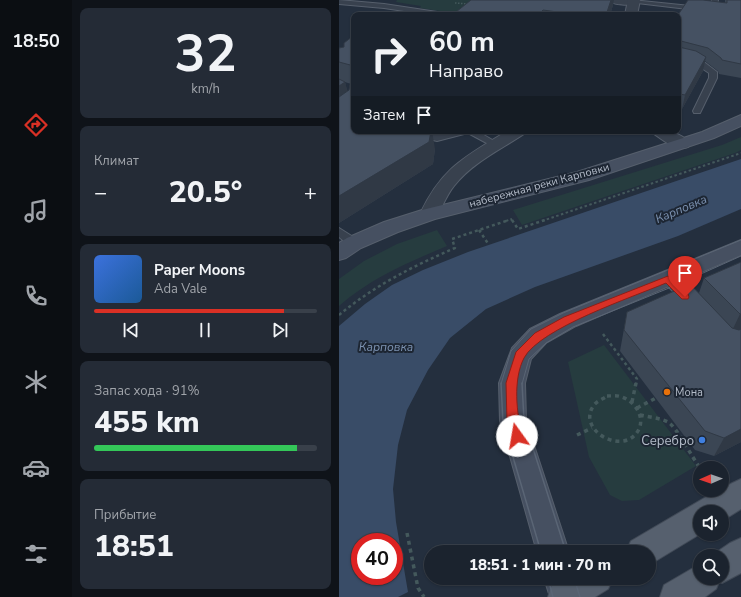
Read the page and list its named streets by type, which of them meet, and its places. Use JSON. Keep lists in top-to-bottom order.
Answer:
{
  "streets": {
    "street": ["набережная реки Карповки"]
  },
  "water": ["Карповка"],
  "places": ["Мона", "Серебро"],
  "north": "left",
  "page": {
    "tabs": "18:50",
    "tile": [
      ["32", "km/h"],
      "Климат",
      ["Запас хода · 91%", "455 km"],
      ["Прибытие", "18:51"]
    ],
    "turn": ["60 m", "Направо"],
    "then": "Затем",
    "heat": ["−", "20.5°", "+"],
    "song": ["Paper Moons", "Ada Vale"],
    "limit": "40",
    "trip": "18:51 · 1 мин · 70 m"
  }
}
